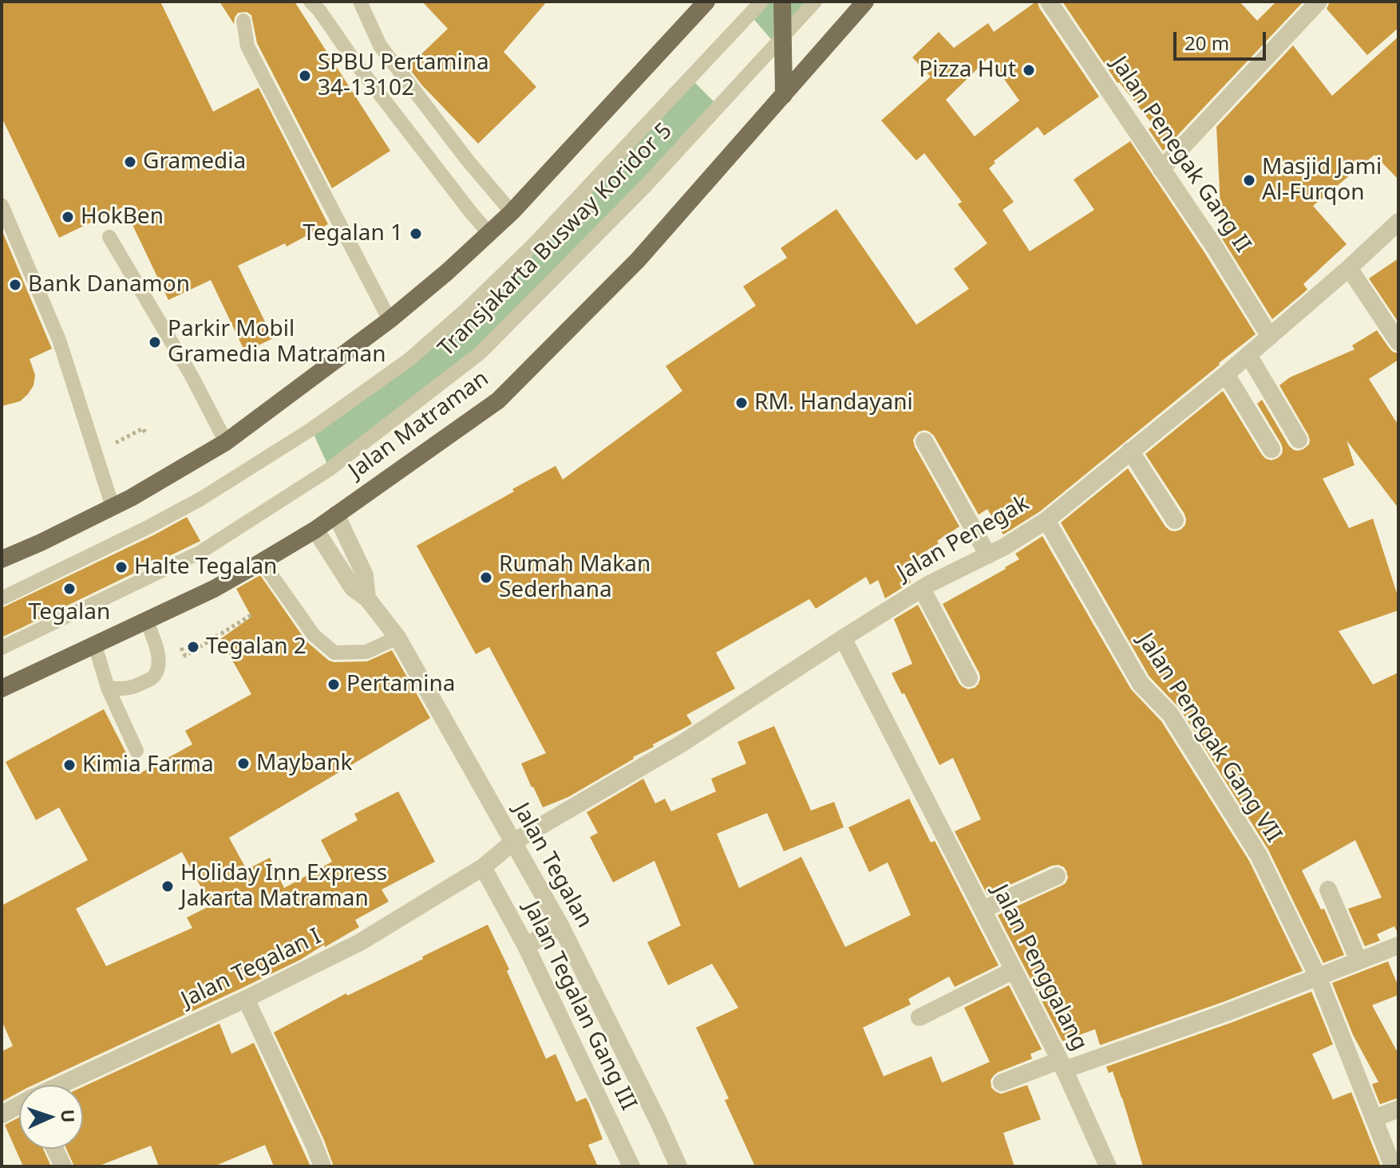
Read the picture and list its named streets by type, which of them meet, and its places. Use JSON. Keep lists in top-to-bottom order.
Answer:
{
  "streets": {
    "main road": ["Jalan Matraman"],
    "street": [
      "Jalan Penegak Gang II",
      "Jalan Penegak",
      "Jalan Penegak Gang VII",
      "Jalan Tegalan",
      "Jalan Penggalang",
      "Jalan Tegalan I",
      "Jalan Tegalan Gang III"
    ],
    "lane": ["Transjakarta Busway Koridor 5"]
  },
  "crossings": [
    ["Jalan Penegak Gang II", "Jalan Penegak"],
    ["Jalan Matraman", "Jalan Tegalan"],
    ["Jalan Penegak", "Jalan Penegak Gang VII"],
    ["Jalan Penegak", "Jalan Tegalan"],
    ["Jalan Penegak", "Jalan Penggalang"],
    ["Jalan Penegak", "Jalan Tegalan I"],
    ["Jalan Penegak Gang VII", "Jalan Penggalang"],
    ["Jalan Tegalan", "Jalan Tegalan I"],
    ["Jalan Tegalan I", "Jalan Tegalan Gang III"]
  ],
  "places": [
    "Pizza Hut",
    "SPBU Pertamina 34-13102",
    "Gramedia",
    "Masjid Jami Al-Furqon",
    "HokBen",
    "Tegalan 1",
    "Bank Danamon",
    "Parkir Mobil Gramedia Matraman",
    "RM. Handayani",
    "Halte Tegalan",
    "Rumah Makan Sederhana",
    "Tegalan",
    "Tegalan 2",
    "Pertamina",
    "Maybank",
    "Kimia Farma",
    "Holiday Inn Express Jakarta Matraman"
  ],
  "scale_bar": "20 m",
  "north": "right"
}
